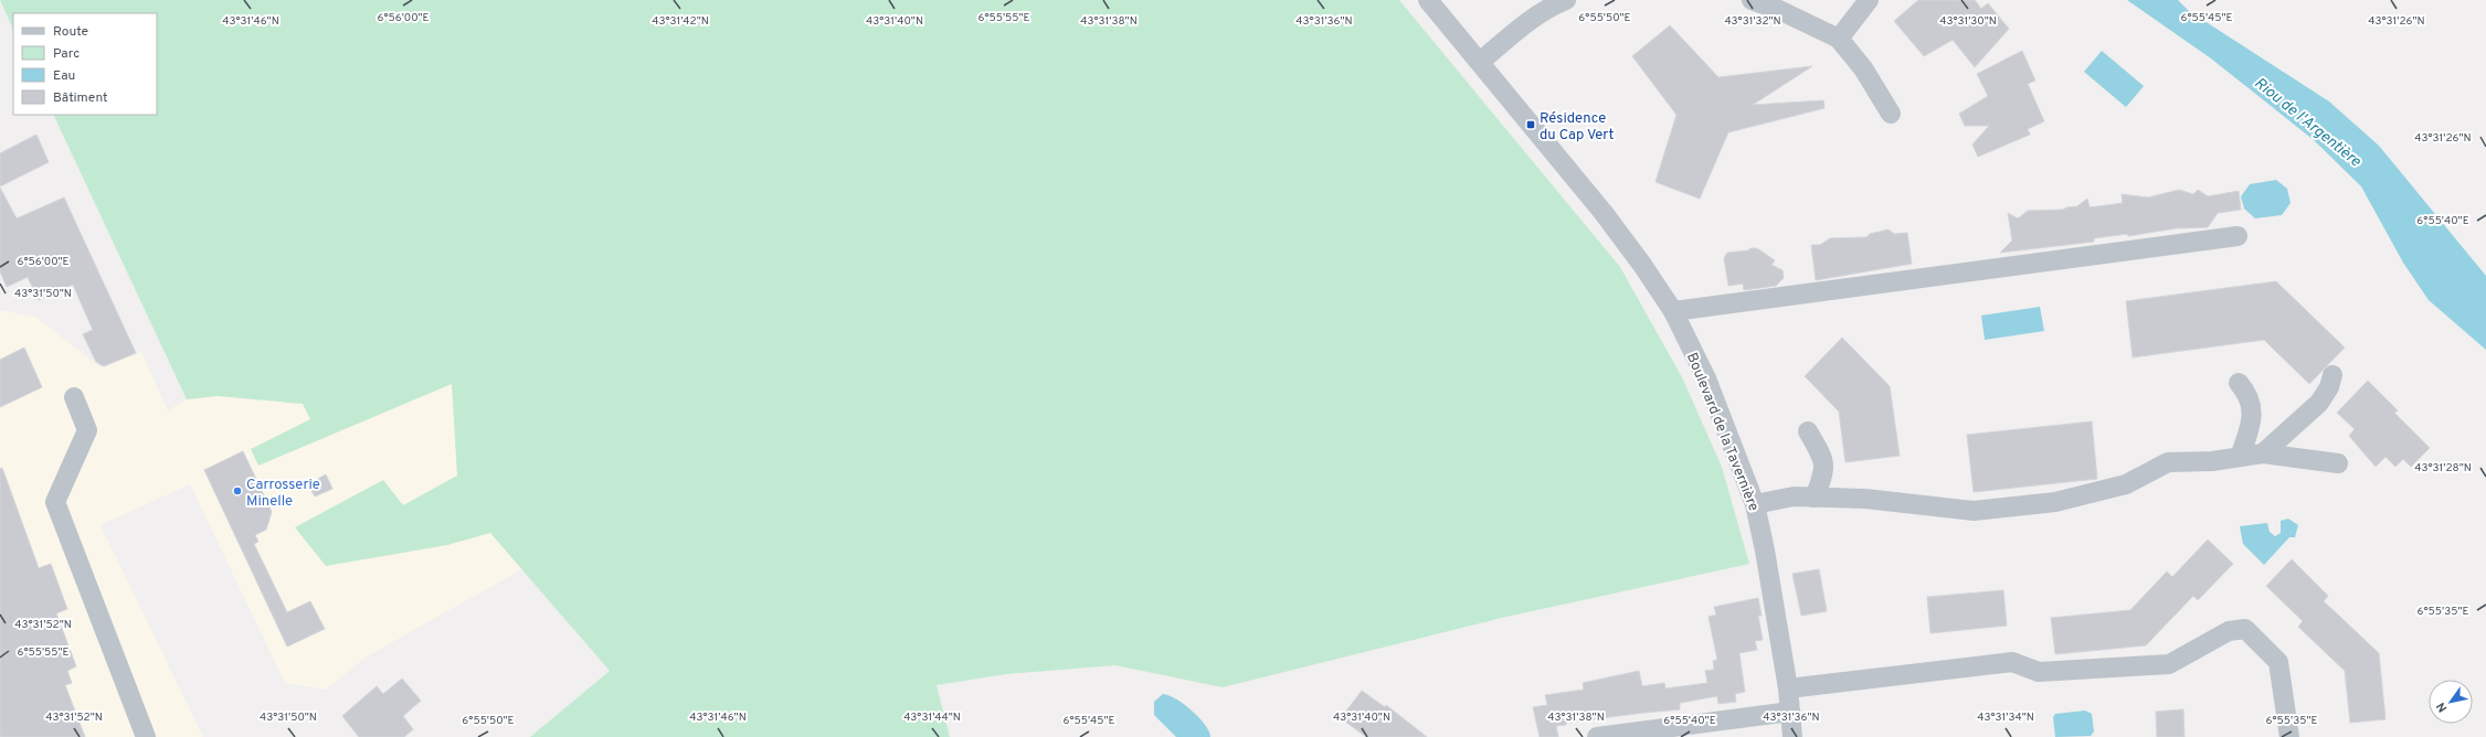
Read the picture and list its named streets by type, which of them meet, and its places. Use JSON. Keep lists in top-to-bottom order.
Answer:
{
  "streets": {
    "street": ["Boulevard de la Tavernière"]
  },
  "water": ["Riou de l'Argentière"],
  "places": {
    "transit": ["Résidence du Cap Vert"],
    "other": ["Carrosserie Minelle"]
  },
  "legend": [
    "Route",
    "Parc",
    "Eau",
    "Bâtiment"
  ],
  "north": "bottom left",
  "coordinates": [
    "6°56'00\"E",
    "6°55'55\"E",
    "6°55'50\"E",
    "6°55'45\"E",
    "43°31'30\"N",
    "43°31'26\"N",
    "43°31'46\"N",
    "43°31'42\"N",
    "43°31'40\"N",
    "43°31'38\"N",
    "43°31'36\"N",
    "43°31'32\"N",
    "6°55'40\"E",
    "43°31'50\"N",
    "43°31'28\"N",
    "6°55'35\"E",
    "43°31'52\"N",
    "43°31'44\"N",
    "43°31'34\"N"
  ]
}
